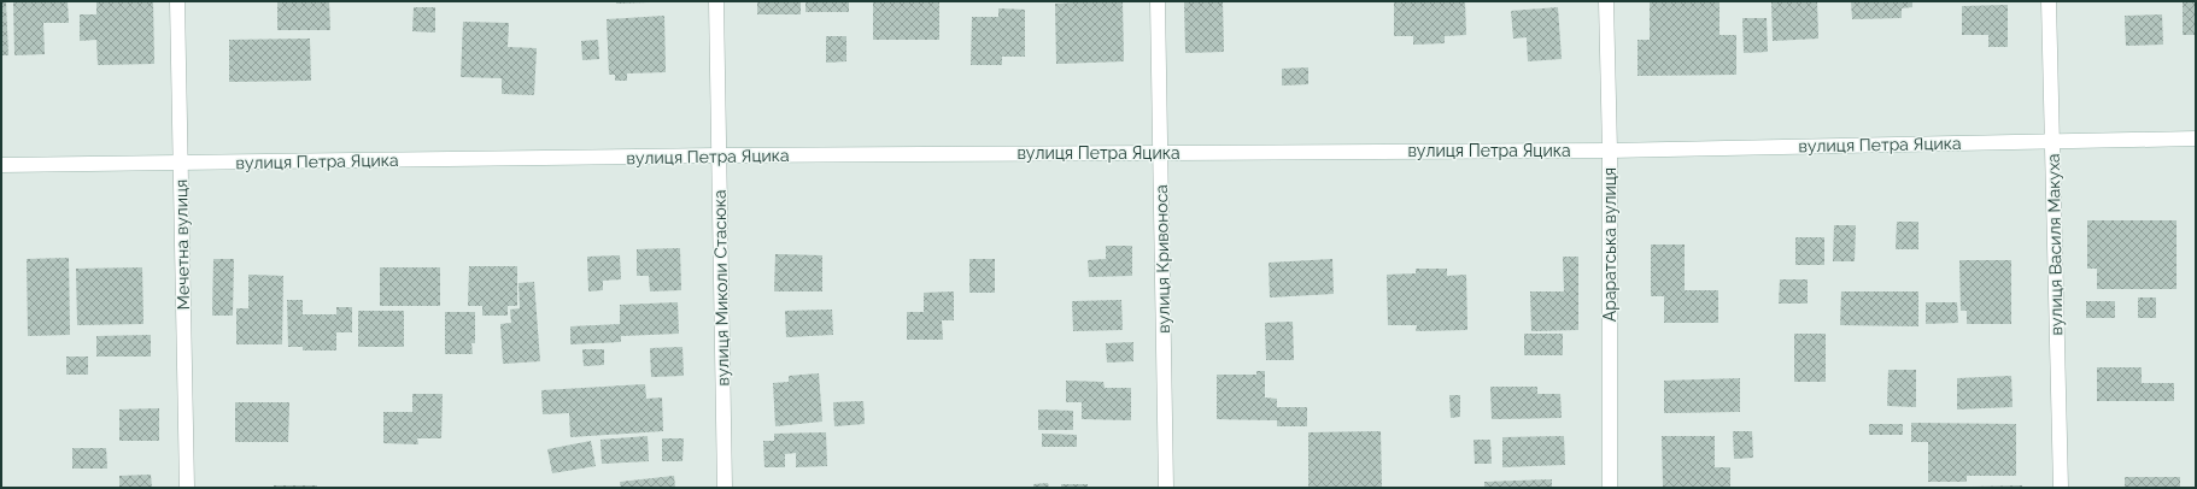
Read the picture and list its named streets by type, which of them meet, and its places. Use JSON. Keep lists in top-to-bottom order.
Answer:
{
  "streets": {
    "street": [
      "вулиця Петра Яцика",
      "Мечетна вулиця",
      "Араратська вулиця",
      "вулиця Василя Макуха",
      "вулиця Кривоноса",
      "вулиця Миколи Стасюка"
    ]
  },
  "crossings": [
    ["вулиця Петра Яцика", "Мечетна вулиця"],
    ["вулиця Петра Яцика", "Араратська вулиця"],
    ["вулиця Петра Яцика", "вулиця Василя Макуха"],
    ["вулиця Петра Яцика", "вулиця Кривоноса"],
    ["вулиця Петра Яцика", "вулиця Миколи Стасюка"]
  ]
}
